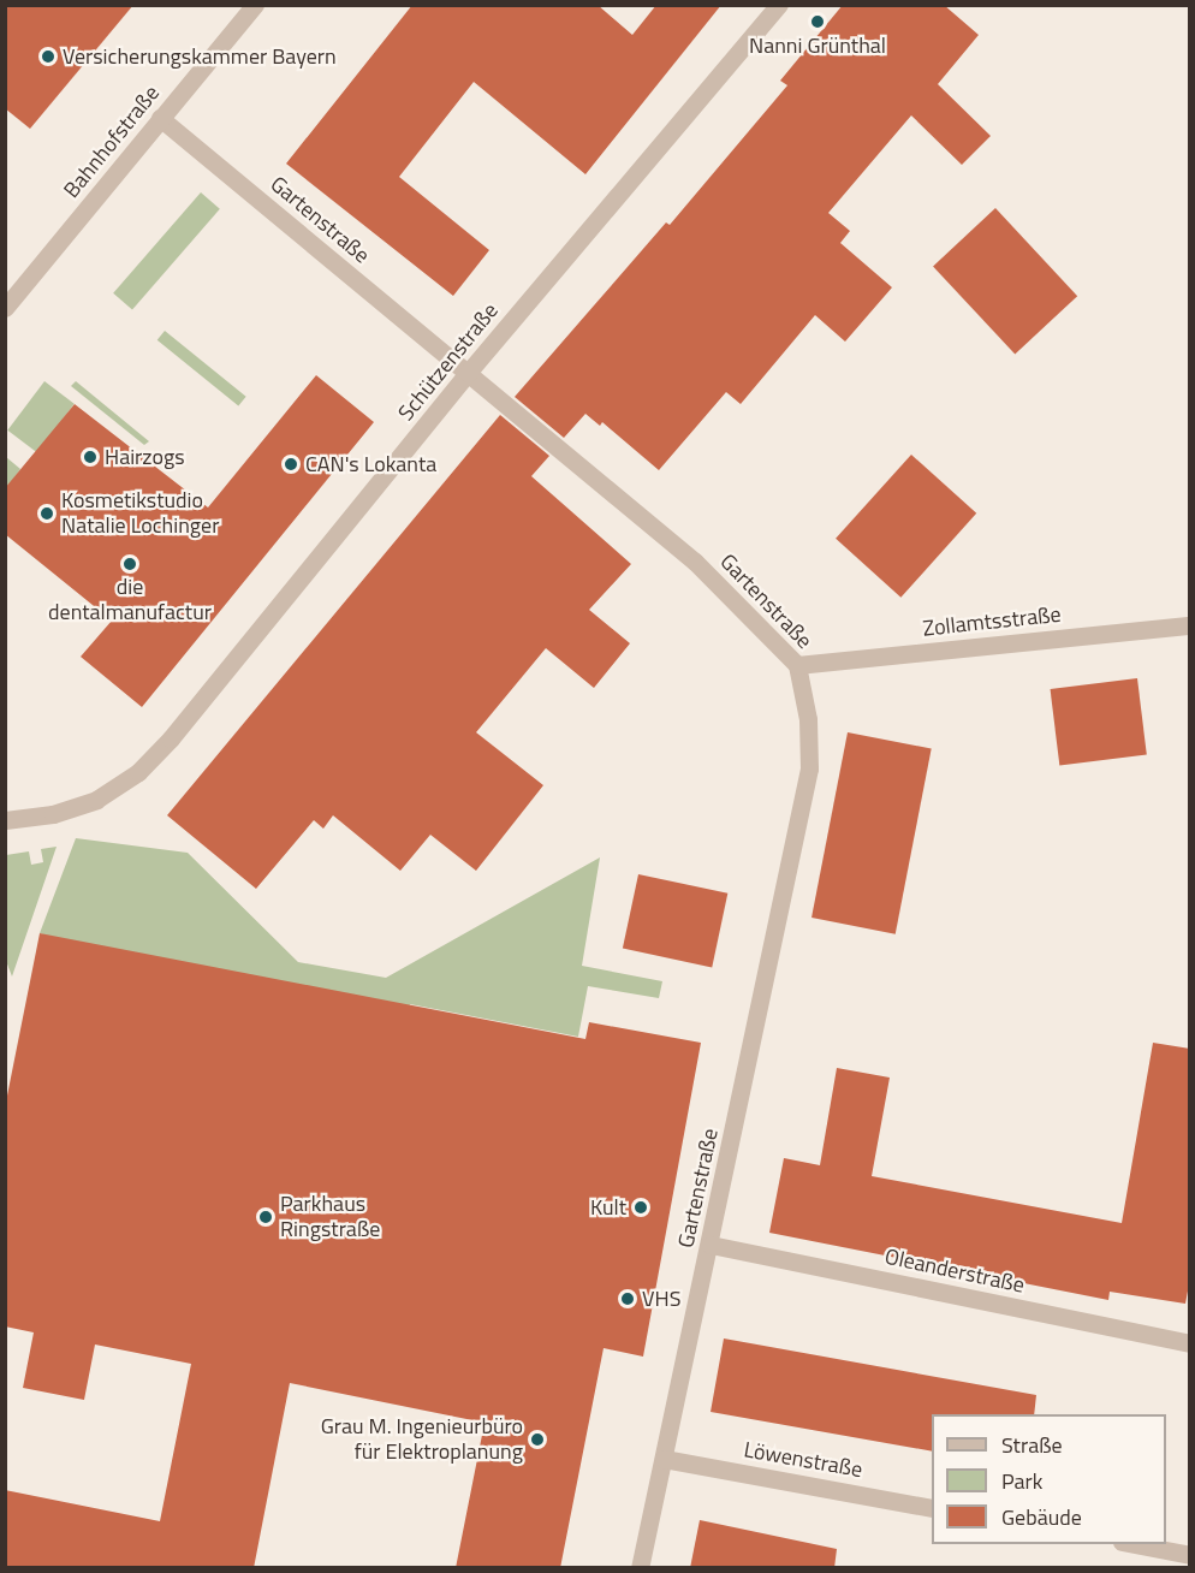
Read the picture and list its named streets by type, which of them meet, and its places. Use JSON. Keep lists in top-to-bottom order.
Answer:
{
  "streets": {
    "street": [
      "Bahnhofstraße",
      "Gartenstraße",
      "Schützenstraße",
      "Zollamtsstraße",
      "Oleanderstraße",
      "Löwenstraße"
    ]
  },
  "crossings": [
    ["Bahnhofstraße", "Gartenstraße"],
    ["Gartenstraße", "Schützenstraße"],
    ["Gartenstraße", "Zollamtsstraße"],
    ["Gartenstraße", "Oleanderstraße"],
    ["Gartenstraße", "Löwenstraße"]
  ],
  "places": [
    "Nanni Grünthal",
    "Versicherungskammer Bayern",
    "Hairzogs",
    "CAN's Lokanta",
    "Kosmetikstudio Natalie Lochinger",
    "die dentalmanufactur",
    "Kult",
    "Parkhaus Ringstraße",
    "VHS",
    "Grau M. Ingenieurbüro für Elektroplanung"
  ],
  "legend": ["Straße", "Park", "Gebäude"]
}
